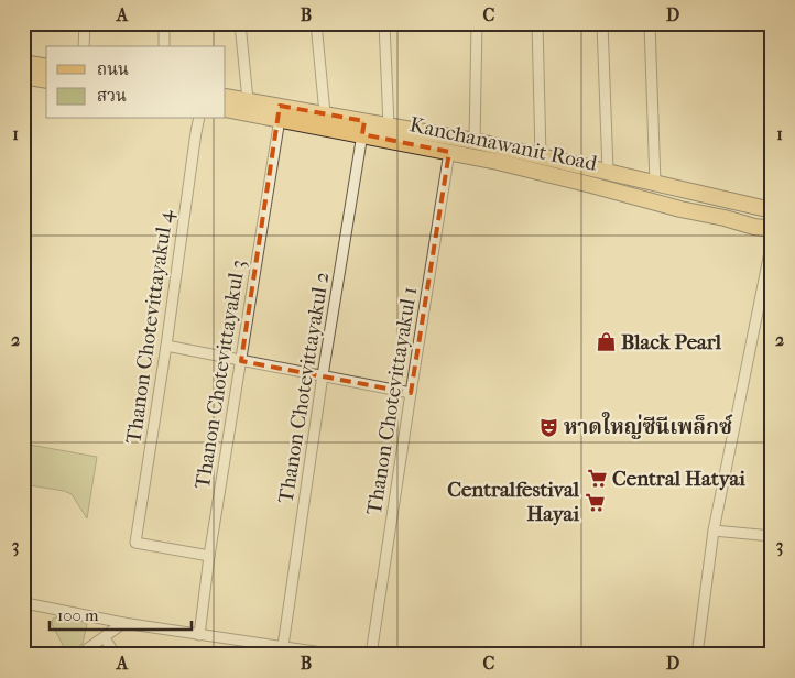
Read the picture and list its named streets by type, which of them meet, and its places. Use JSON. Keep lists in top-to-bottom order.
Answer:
{
  "streets": {
    "main road": ["Kanchanawanit Road"],
    "street": [
      "Thanon Chotevittayakul 4",
      "Thanon Chotevittayakul 3",
      "Thanon Chotevittayakul 2",
      "Thanon Chotevittayakul 1"
    ]
  },
  "crossings": [
    ["Kanchanawanit Road", "Thanon Chotevittayakul 3"],
    ["Kanchanawanit Road", "Thanon Chotevittayakul 2"],
    ["Kanchanawanit Road", "Thanon Chotevittayakul 1"],
    ["Thanon Chotevittayakul 4", "Thanon Chotevittayakul 3"]
  ],
  "places": {
    "shop": ["Black Pearl"],
    "theatre": ["หาดใหญ่ซีนีเพล็กซ์"],
    "supermarket": ["Central Hatyai", "Centralfestival Hayai"]
  },
  "legend": ["ถนน", "สวน"],
  "scale_bar": "100 m",
  "grid": {
    "columns": [
      "A",
      "B",
      "C",
      "D"
    ],
    "rows": ["1", "2", "3"]
  }
}
